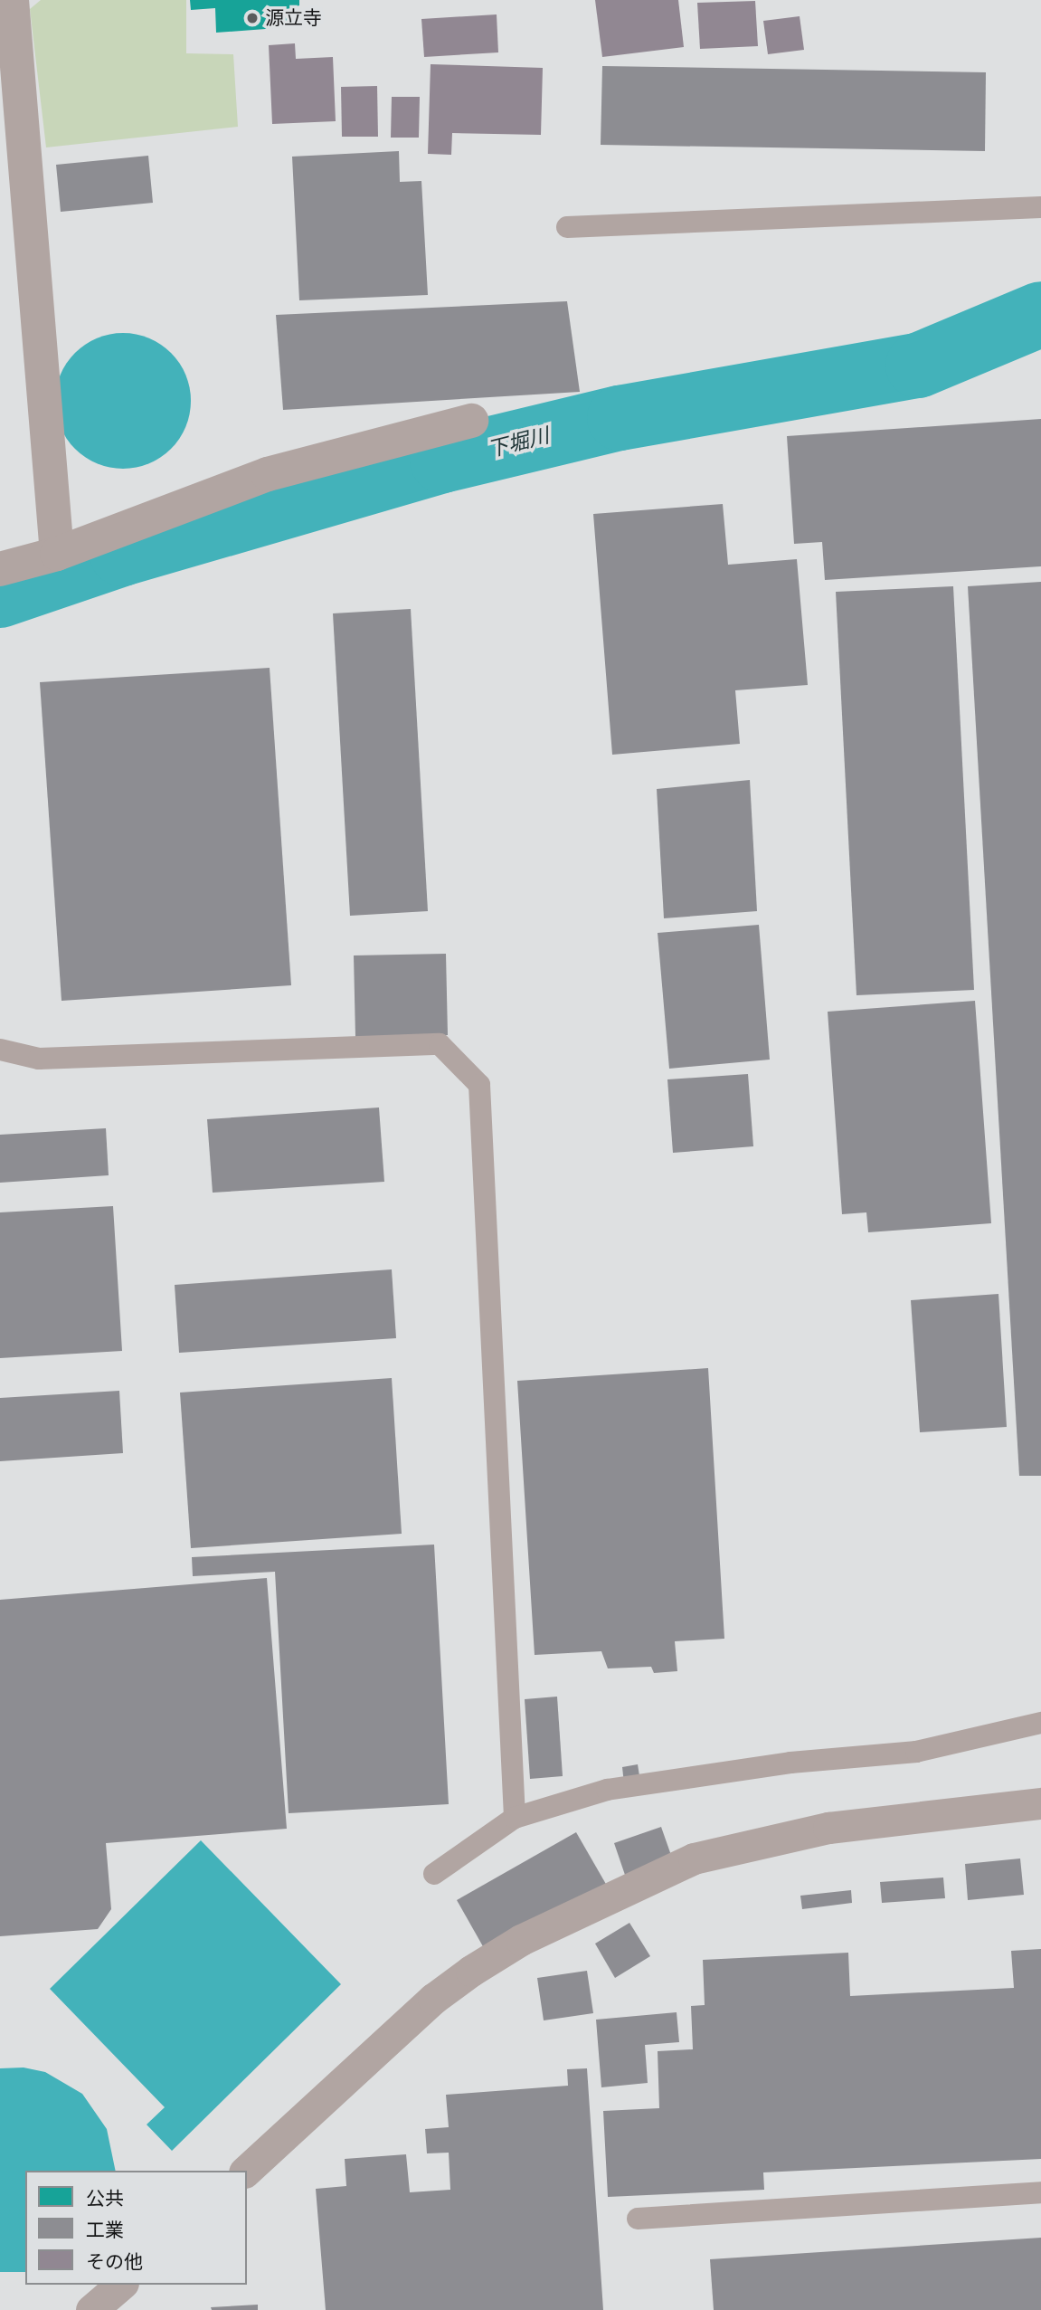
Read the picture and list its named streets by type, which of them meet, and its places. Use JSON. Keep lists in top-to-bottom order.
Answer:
{
  "water": ["下堀川"],
  "places": ["源立寺"],
  "legend": ["公共", "工業", "その他"]
}
